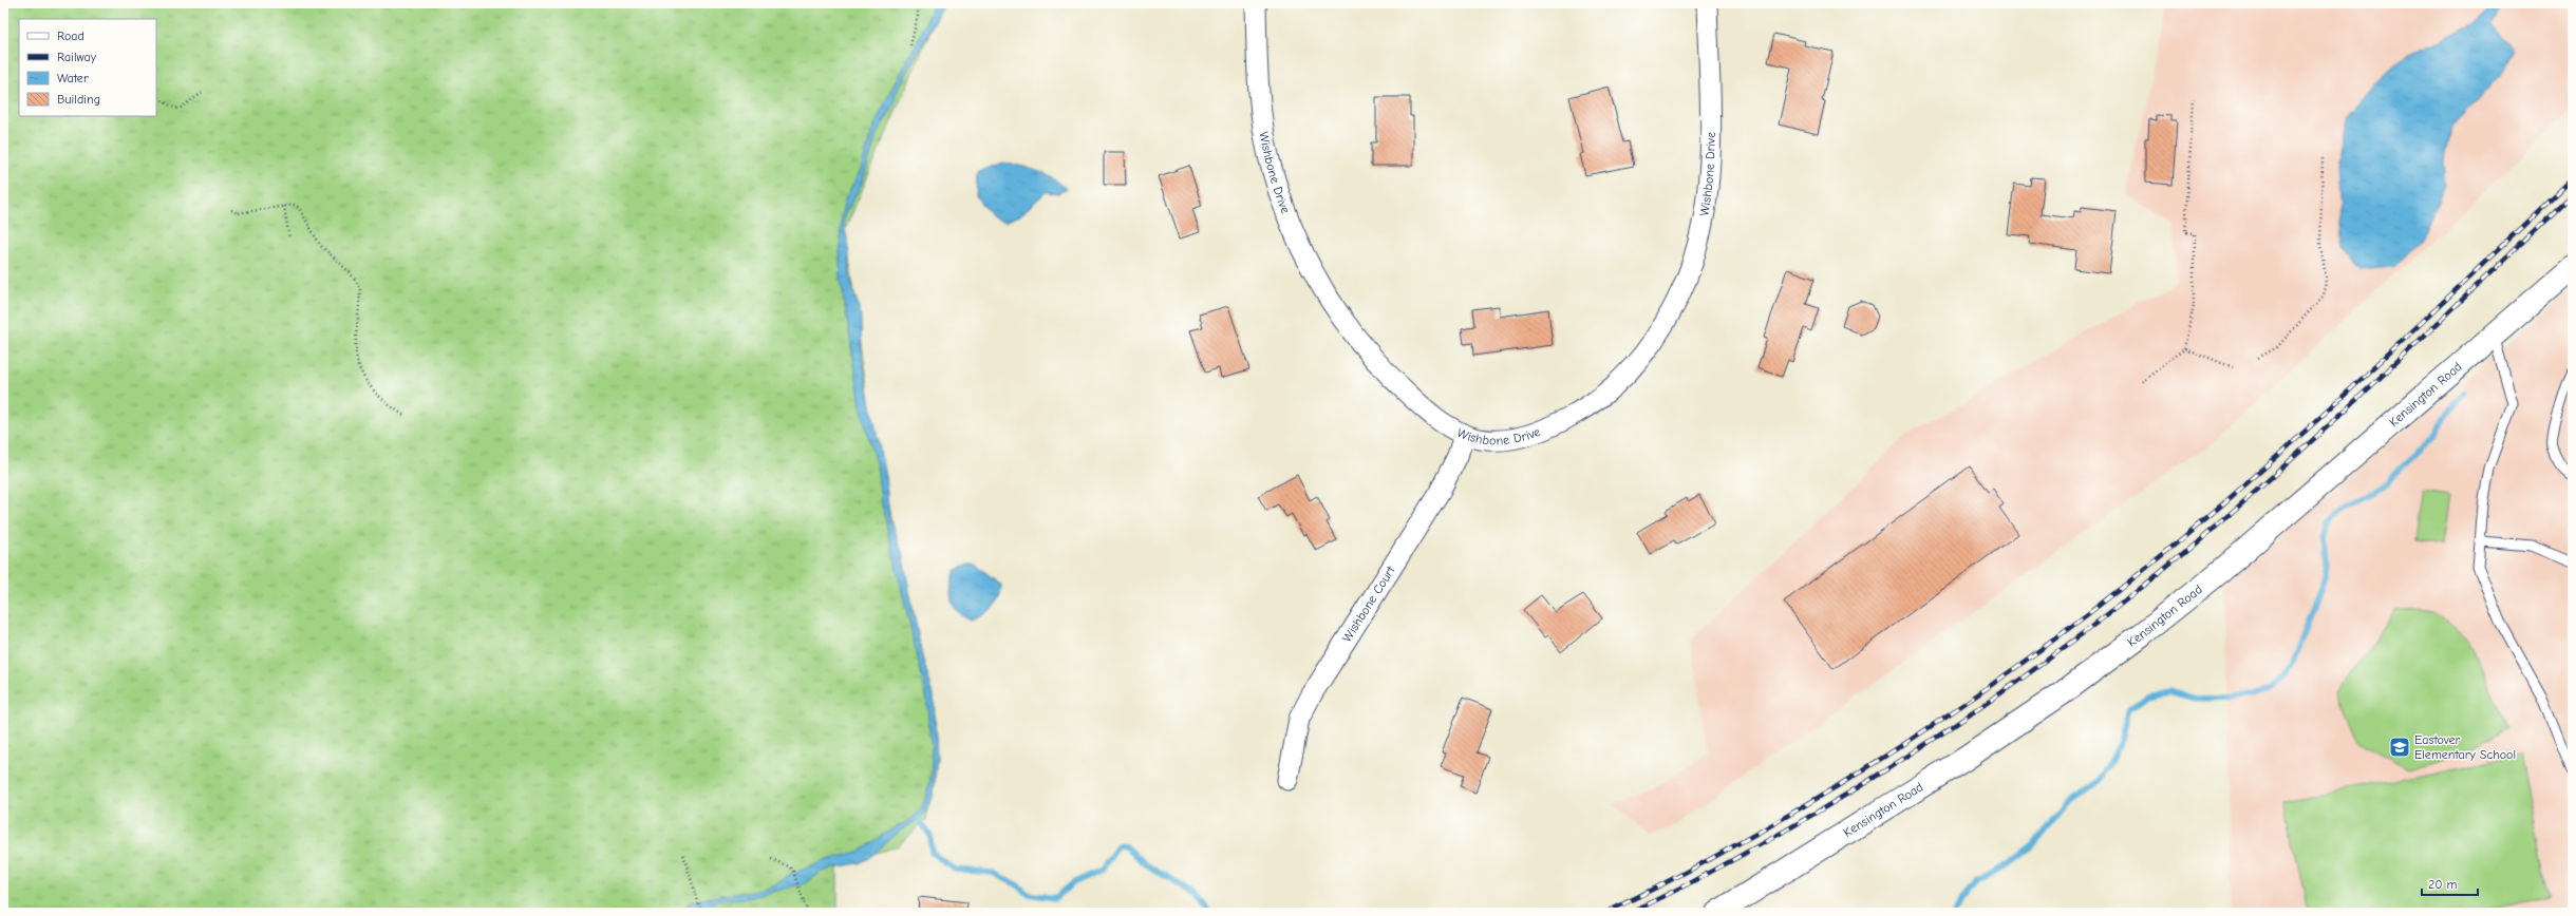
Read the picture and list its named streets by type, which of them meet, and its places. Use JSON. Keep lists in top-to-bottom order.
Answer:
{
  "streets": {
    "street": ["Wishbone Drive", "Kensington Road", "Wishbone Court"]
  },
  "crossings": [
    ["Wishbone Drive", "Wishbone Court"]
  ],
  "places": {
    "school or university": ["Eastover Elementary School"]
  },
  "legend": [
    "Road",
    "Railway",
    "Water",
    "Building"
  ],
  "scale_bar": "20 m"
}
